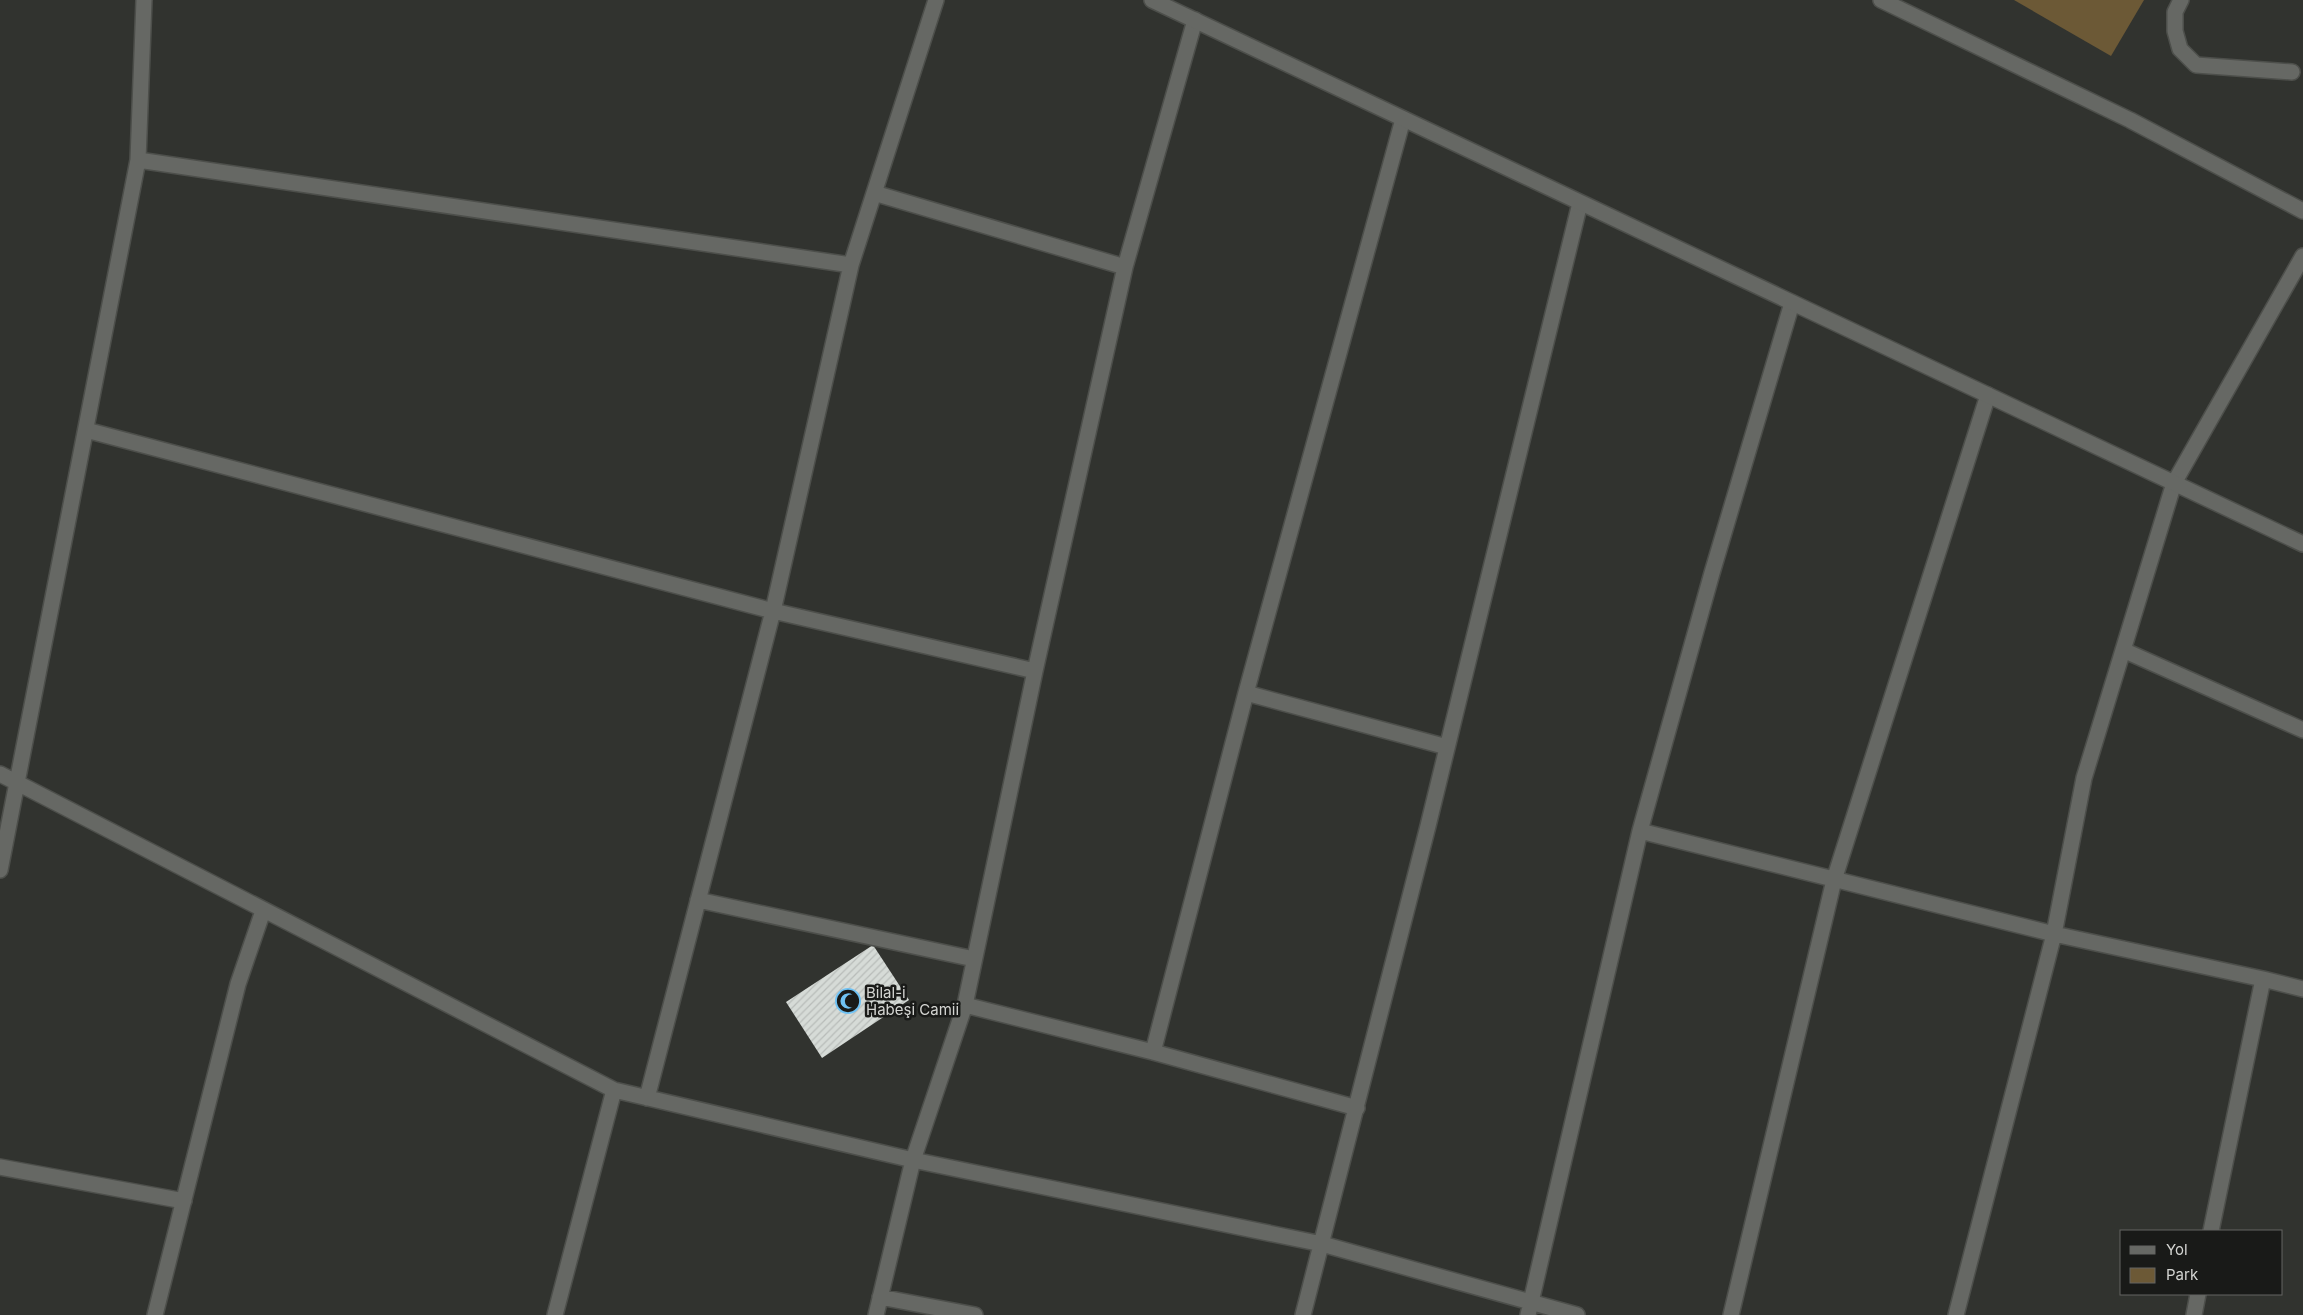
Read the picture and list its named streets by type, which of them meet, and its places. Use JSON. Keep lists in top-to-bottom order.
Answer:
{
  "places": {
    "mosque": ["Bilal-i Habeşi Camii"]
  },
  "legend": ["Yol", "Park"]
}
